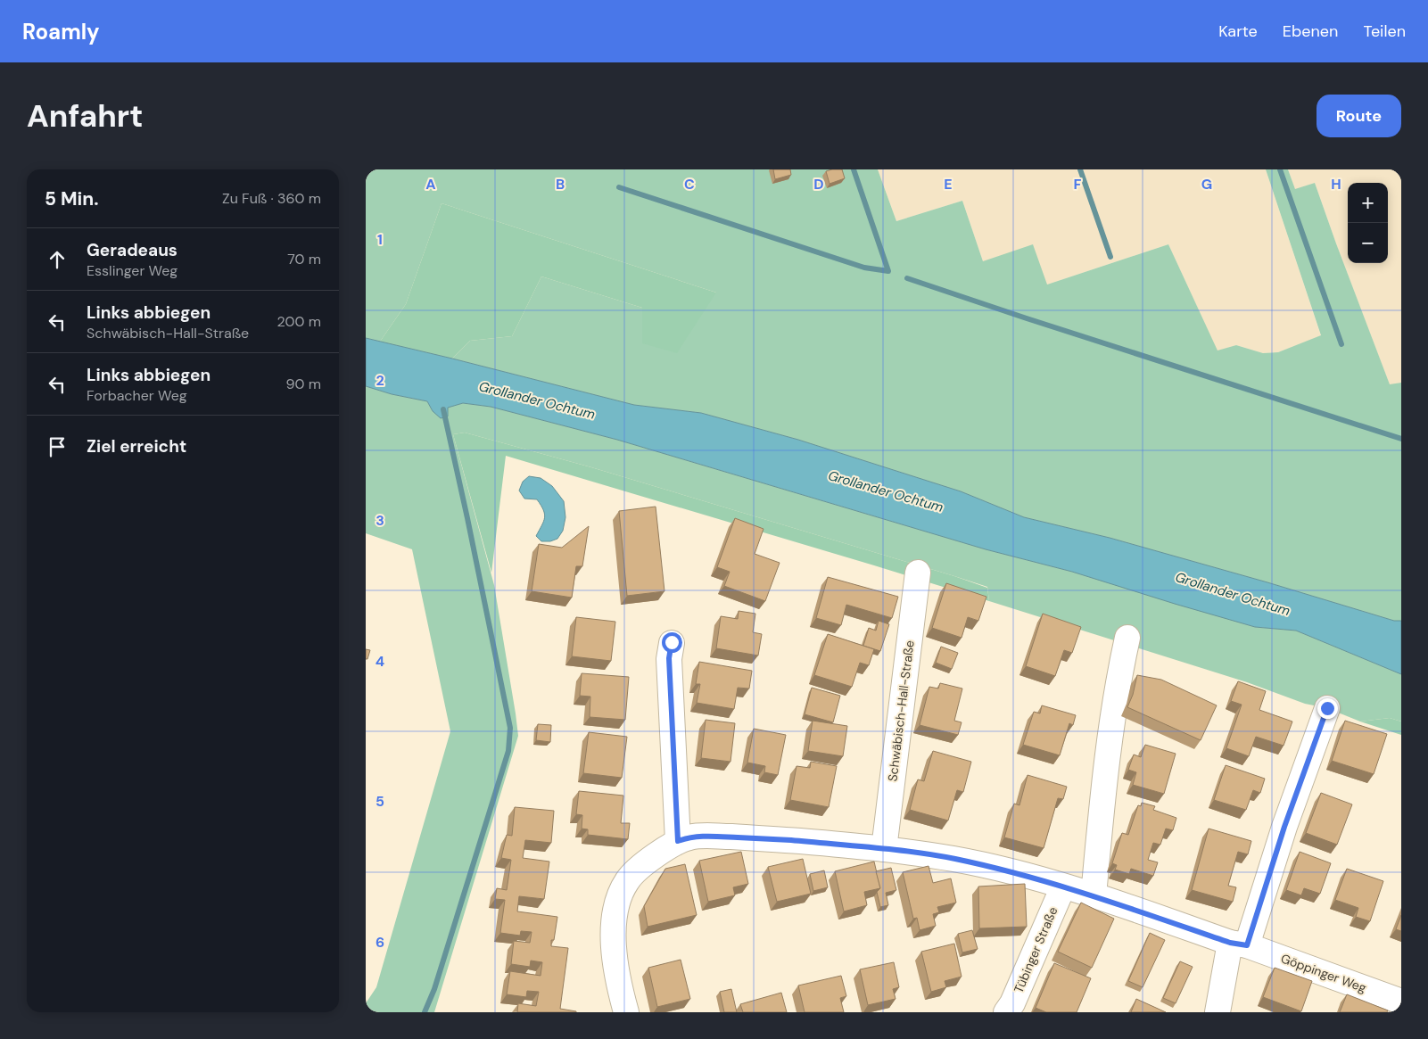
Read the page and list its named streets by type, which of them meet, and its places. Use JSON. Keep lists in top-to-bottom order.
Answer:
{
  "streets": {
    "street": ["Schwäbisch-Hall-Straße", "Tübinger Straße", "Göppinger Weg"]
  },
  "water": ["Grollander Ochtum"],
  "page": {
    "header": "Roamly",
    "nav": ["Karte", "Ebenen", "Teilen"],
    "buttons": "Route",
    "title": "Anfahrt",
    "heading": ["5 Min.", "Zu Fuß · 360 m"],
    "map_buttons": ["+", "−"],
    "list": [
      ["Geradeaus", "Esslinger Weg", "70 m"],
      ["Links abbiegen", "Schwäbisch-Hall-Straße", "200 m"],
      ["Links abbiegen", "Forbacher Weg", "90 m"],
      "Ziel erreicht"
    ]
  },
  "grid": {
    "columns": [
      "A",
      "B",
      "C",
      "D",
      "E",
      "F",
      "G",
      "H"
    ],
    "rows": [
      "1",
      "2",
      "3",
      "4",
      "5",
      "6"
    ]
  }
}
